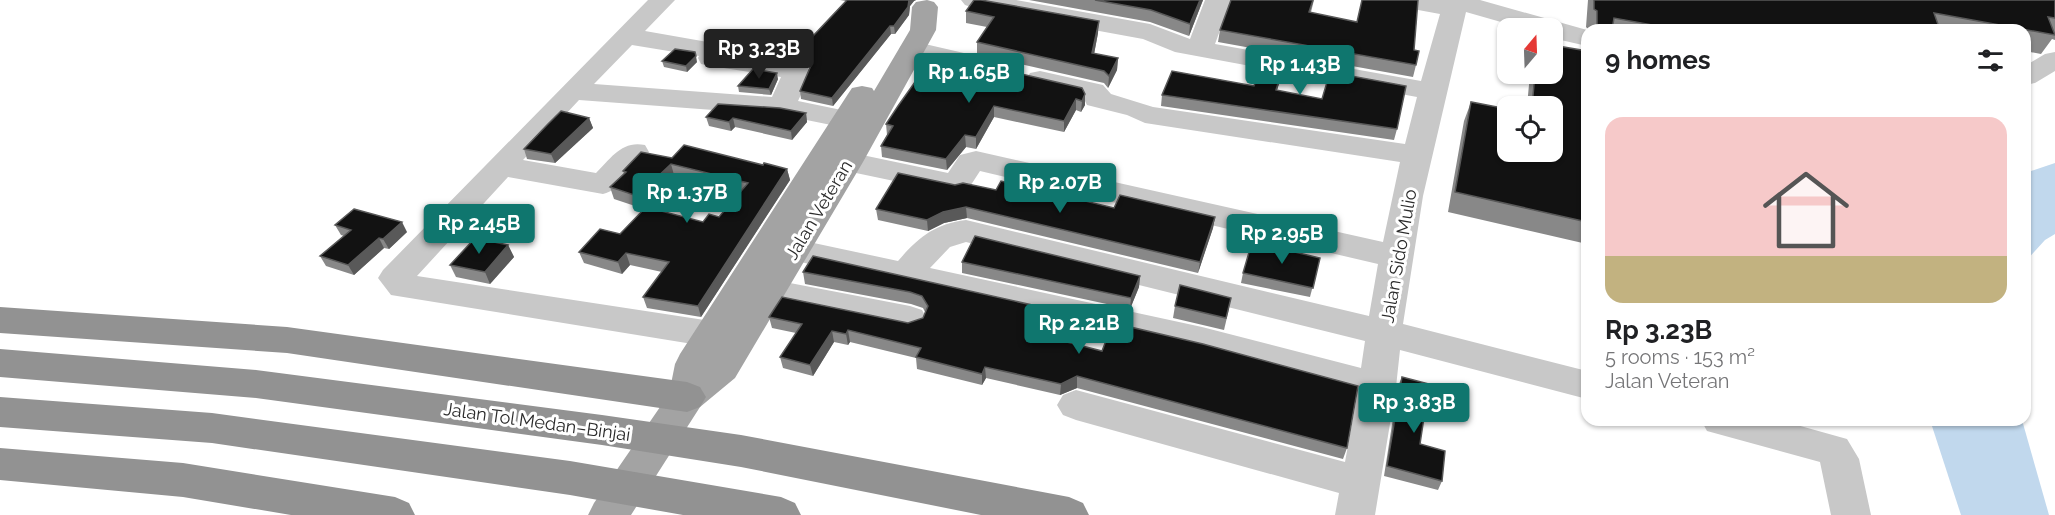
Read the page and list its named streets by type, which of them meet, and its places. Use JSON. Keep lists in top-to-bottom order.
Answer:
{
  "streets": {
    "highway": ["Jalan Tol Medan–Binjai"],
    "main road": ["Jalan Veteran"],
    "street": ["Jalan Sido Mulio"]
  },
  "north": "top",
  "page": {
    "heading": "9 homes",
    "price": [
      "Rp 3.23B",
      "Rp 1.43B",
      "Rp 1.65B",
      "Rp 2.07B",
      "Rp 1.37B",
      "Rp 2.45B",
      "Rp 2.95B",
      "Rp 2.21B",
      "Rp 3.83B"
    ],
    "list": [
      {
        "name": "Rp 3.23B",
        "note": "5 rooms · 153 m² · Jalan Veteran"
      }
    ]
  }
}
